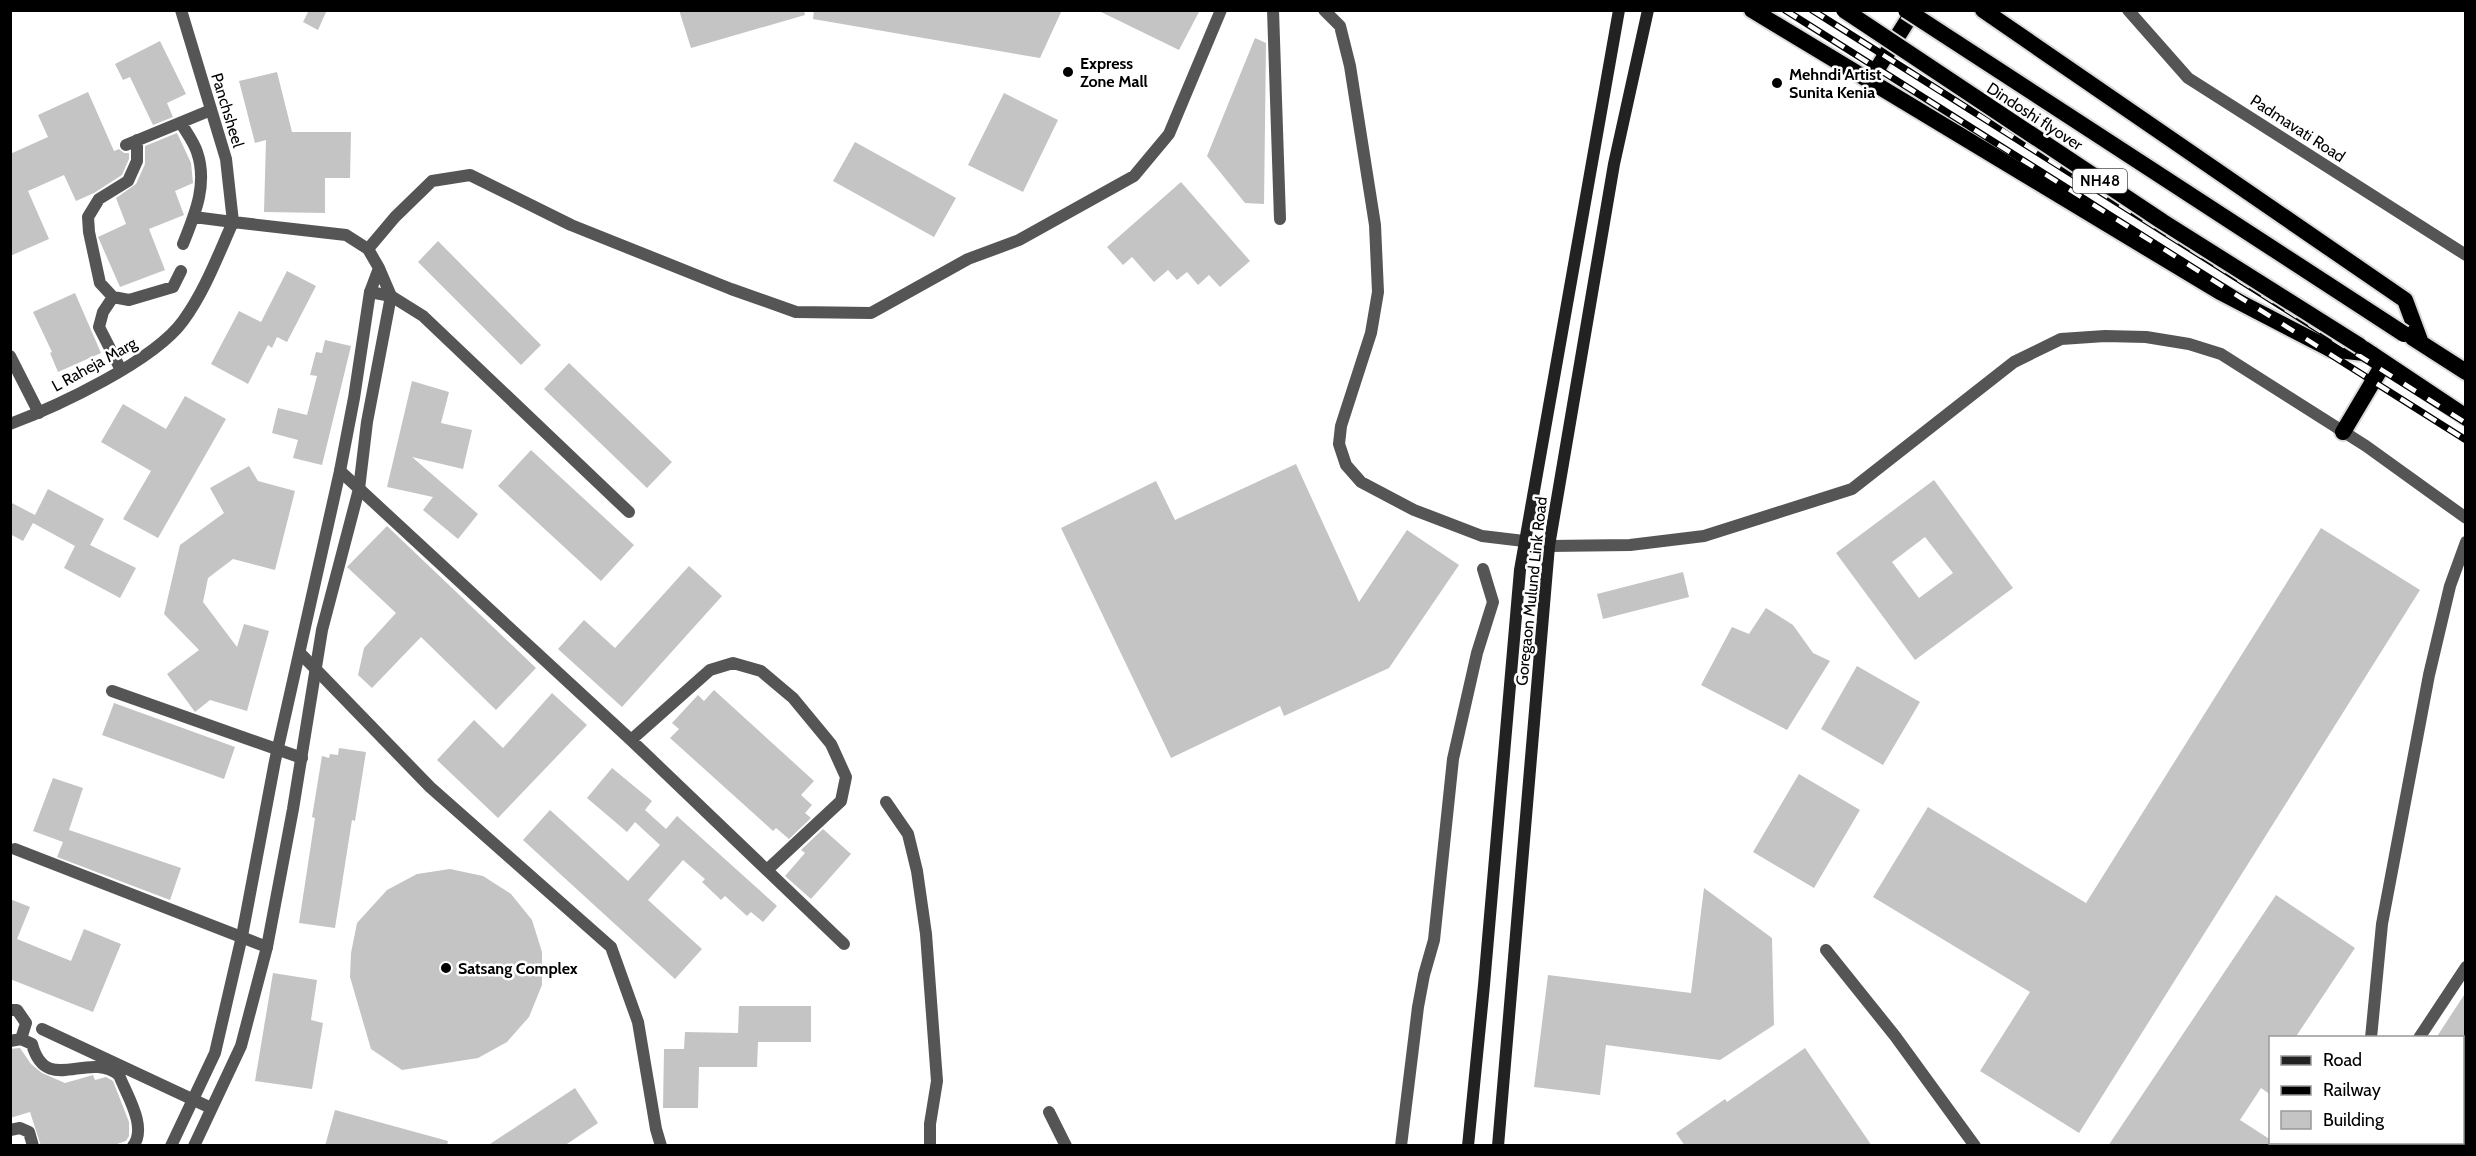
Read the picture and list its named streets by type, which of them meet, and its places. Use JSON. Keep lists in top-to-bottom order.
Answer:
{
  "streets": {
    "highway": ["Dindoshi flyover", "NH48"],
    "main road": ["Goregaon Mulund Link Road"],
    "street": ["Panchsheel", "Padmavati Road", "L Raheja Marg"]
  },
  "crossings": [
    ["Panchsheel", "L Raheja Marg"],
    ["Dindoshi flyover", "NH48"]
  ],
  "places": ["Express Zone Mall", "Mehndi Artist Sunita Kenia", "Satsang Complex"],
  "legend": ["Road", "Railway", "Building"]
}
